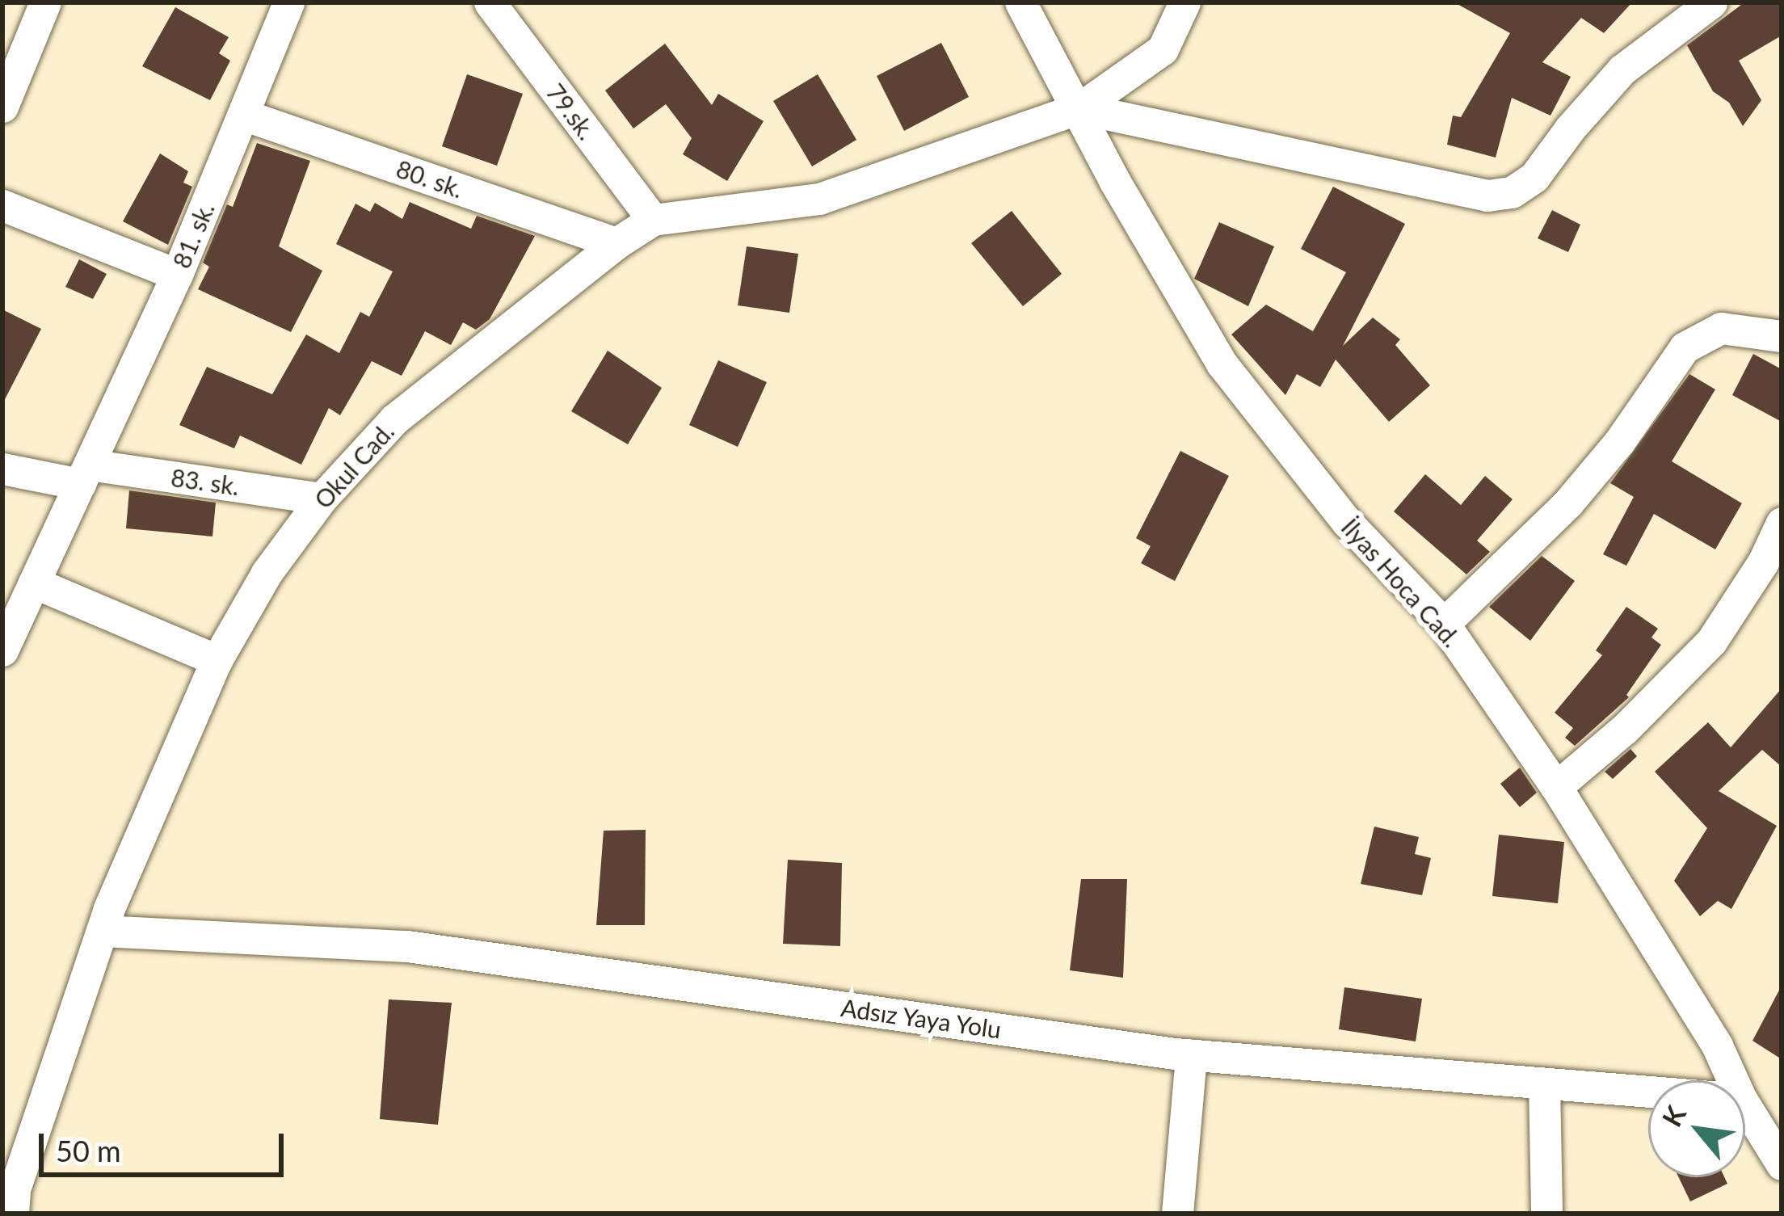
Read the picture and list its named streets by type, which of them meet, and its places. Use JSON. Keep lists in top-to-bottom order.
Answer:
{
  "streets": {
    "street": [
      "79.sk.",
      "80. sk.",
      "81. sk.",
      "Okul Cad.",
      "83. sk.",
      "İlyas Hoca Cad.",
      "Adsız Yaya Yolu"
    ]
  },
  "crossings": [
    ["79.sk.", "Okul Cad."],
    ["80. sk.", "81. sk."],
    ["80. sk.", "Okul Cad."],
    ["81. sk.", "83. sk."],
    ["Okul Cad.", "83. sk."],
    ["Okul Cad.", "İlyas Hoca Cad."],
    ["Okul Cad.", "Adsız Yaya Yolu"]
  ],
  "scale_bar": "50 m",
  "north": "top left"
}
